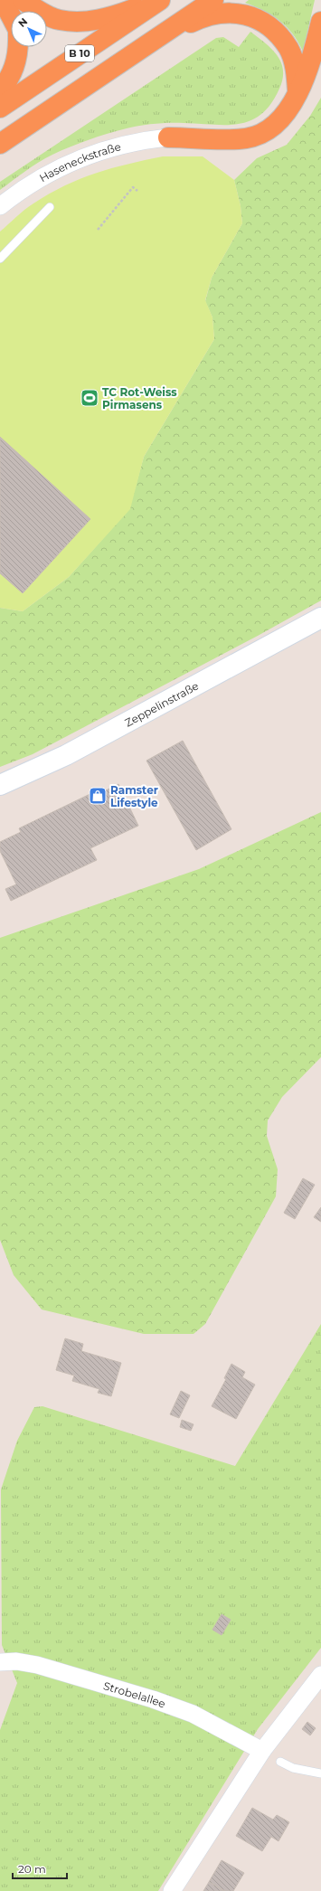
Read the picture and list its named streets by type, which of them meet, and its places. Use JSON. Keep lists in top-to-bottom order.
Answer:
{
  "streets": {
    "highway": ["B 10"],
    "street": ["Haseneckstraße", "Zeppelinstraße", "Strobelallee"]
  },
  "places": {
    "sports": ["TC Rot-Weiss Pirmasens"],
    "shop": ["Ramster Lifestyle"]
  },
  "scale_bar": "20 m",
  "north": "top left"
}
